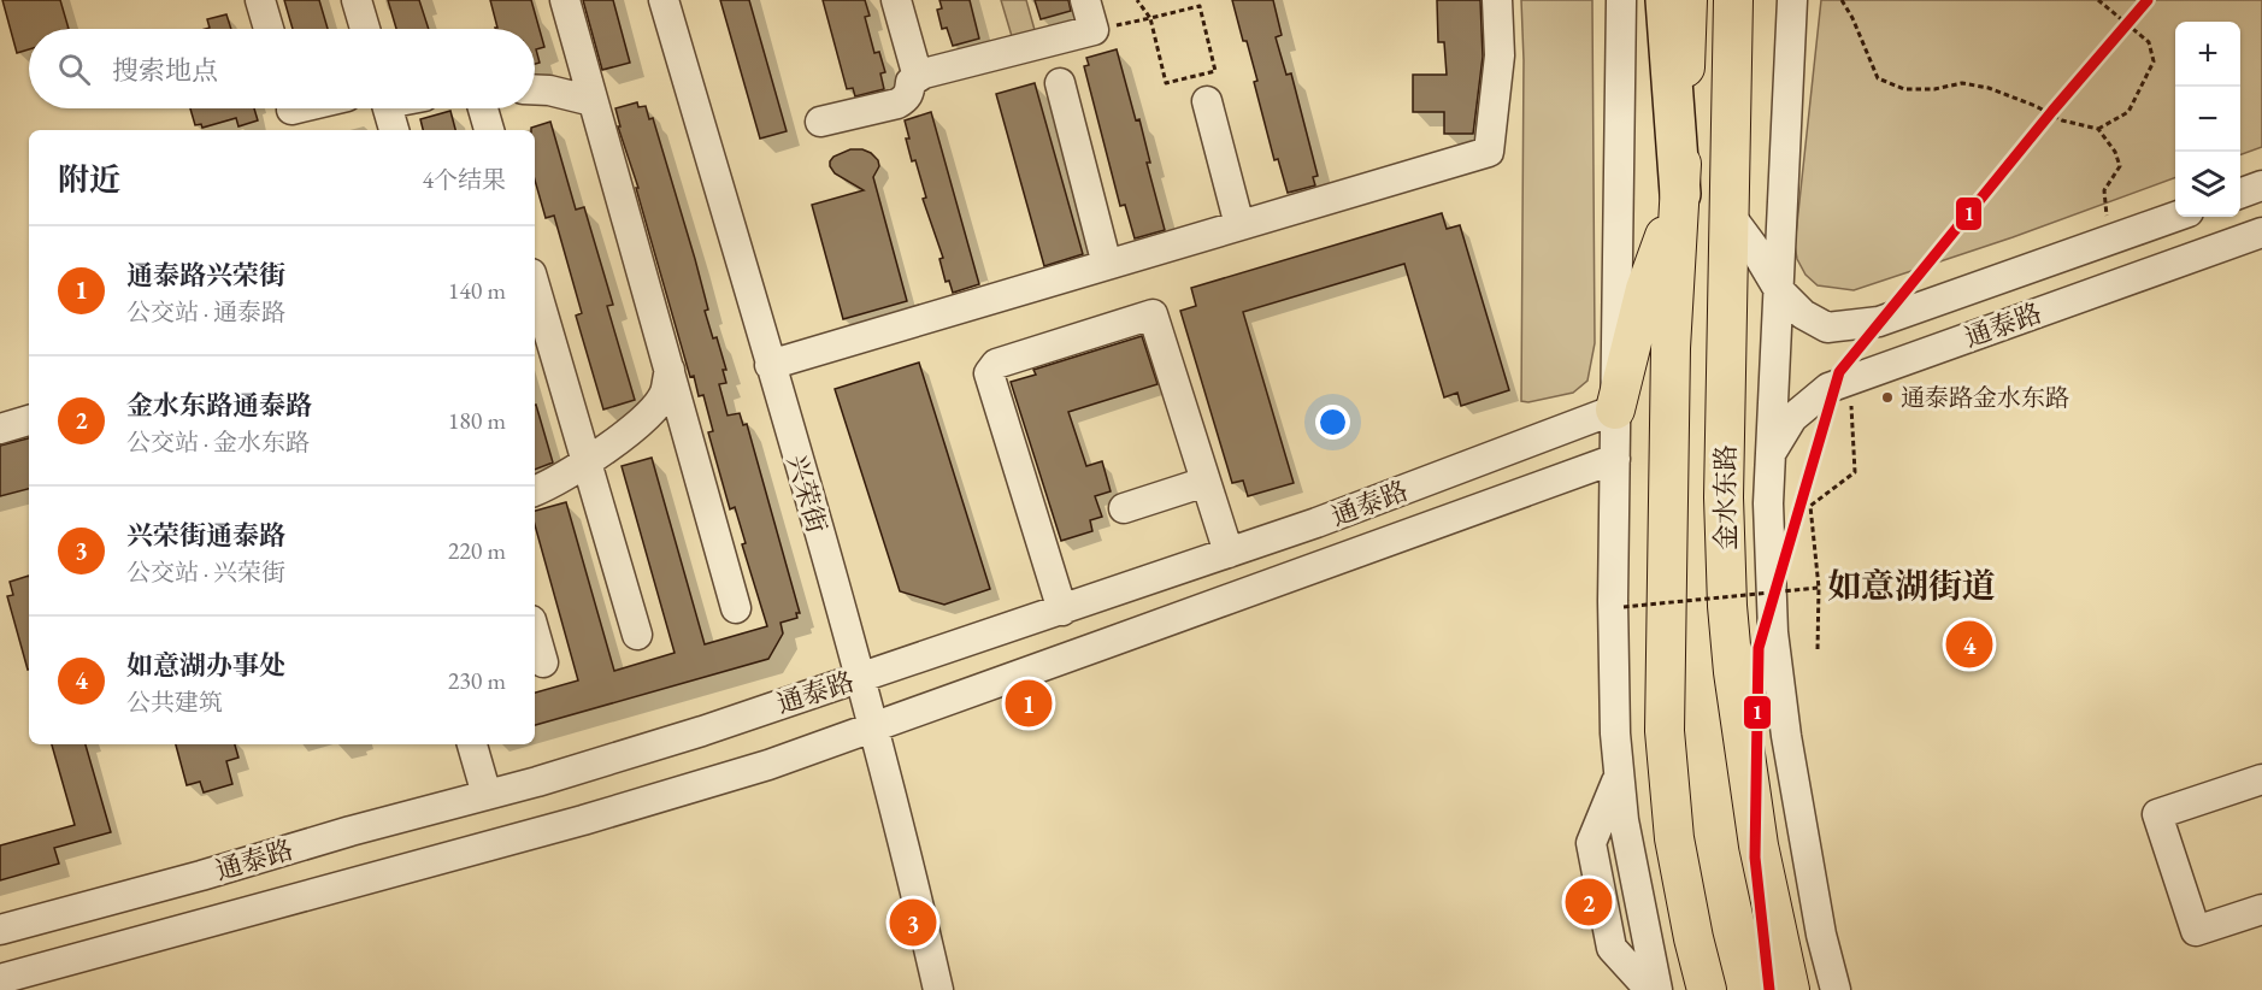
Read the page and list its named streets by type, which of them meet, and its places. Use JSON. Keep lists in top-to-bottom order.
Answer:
{
  "streets": {
    "main road": ["金水东路"],
    "street": ["通泰路", "兴荣街"]
  },
  "crossings": [
    ["通泰路", "兴荣街"],
    ["通泰路", "金水东路"]
  ],
  "districts": ["如意湖街道"],
  "places": ["通泰路金水东路"],
  "lines": ["transit line 1"],
  "page": {
    "map_buttons": ["+", "−"],
    "search": "搜索地点",
    "heading": ["附近", "4个结果"],
    "list": [
      {
        "mark": "1",
        "name": "通泰路兴荣街",
        "note": "公交站 · 通泰路",
        "value": "140 m"
      },
      {
        "mark": "2",
        "name": "金水东路通泰路",
        "note": "公交站 · 金水东路",
        "value": "180 m"
      },
      {
        "mark": "3",
        "name": "兴荣街通泰路",
        "note": "公交站 · 兴荣街",
        "value": "220 m"
      },
      {
        "mark": "4",
        "name": "如意湖办事处",
        "note": "公共建筑",
        "value": "230 m"
      }
    ],
    "pins": [
      "4",
      "1",
      "2",
      "3"
    ]
  }
}
